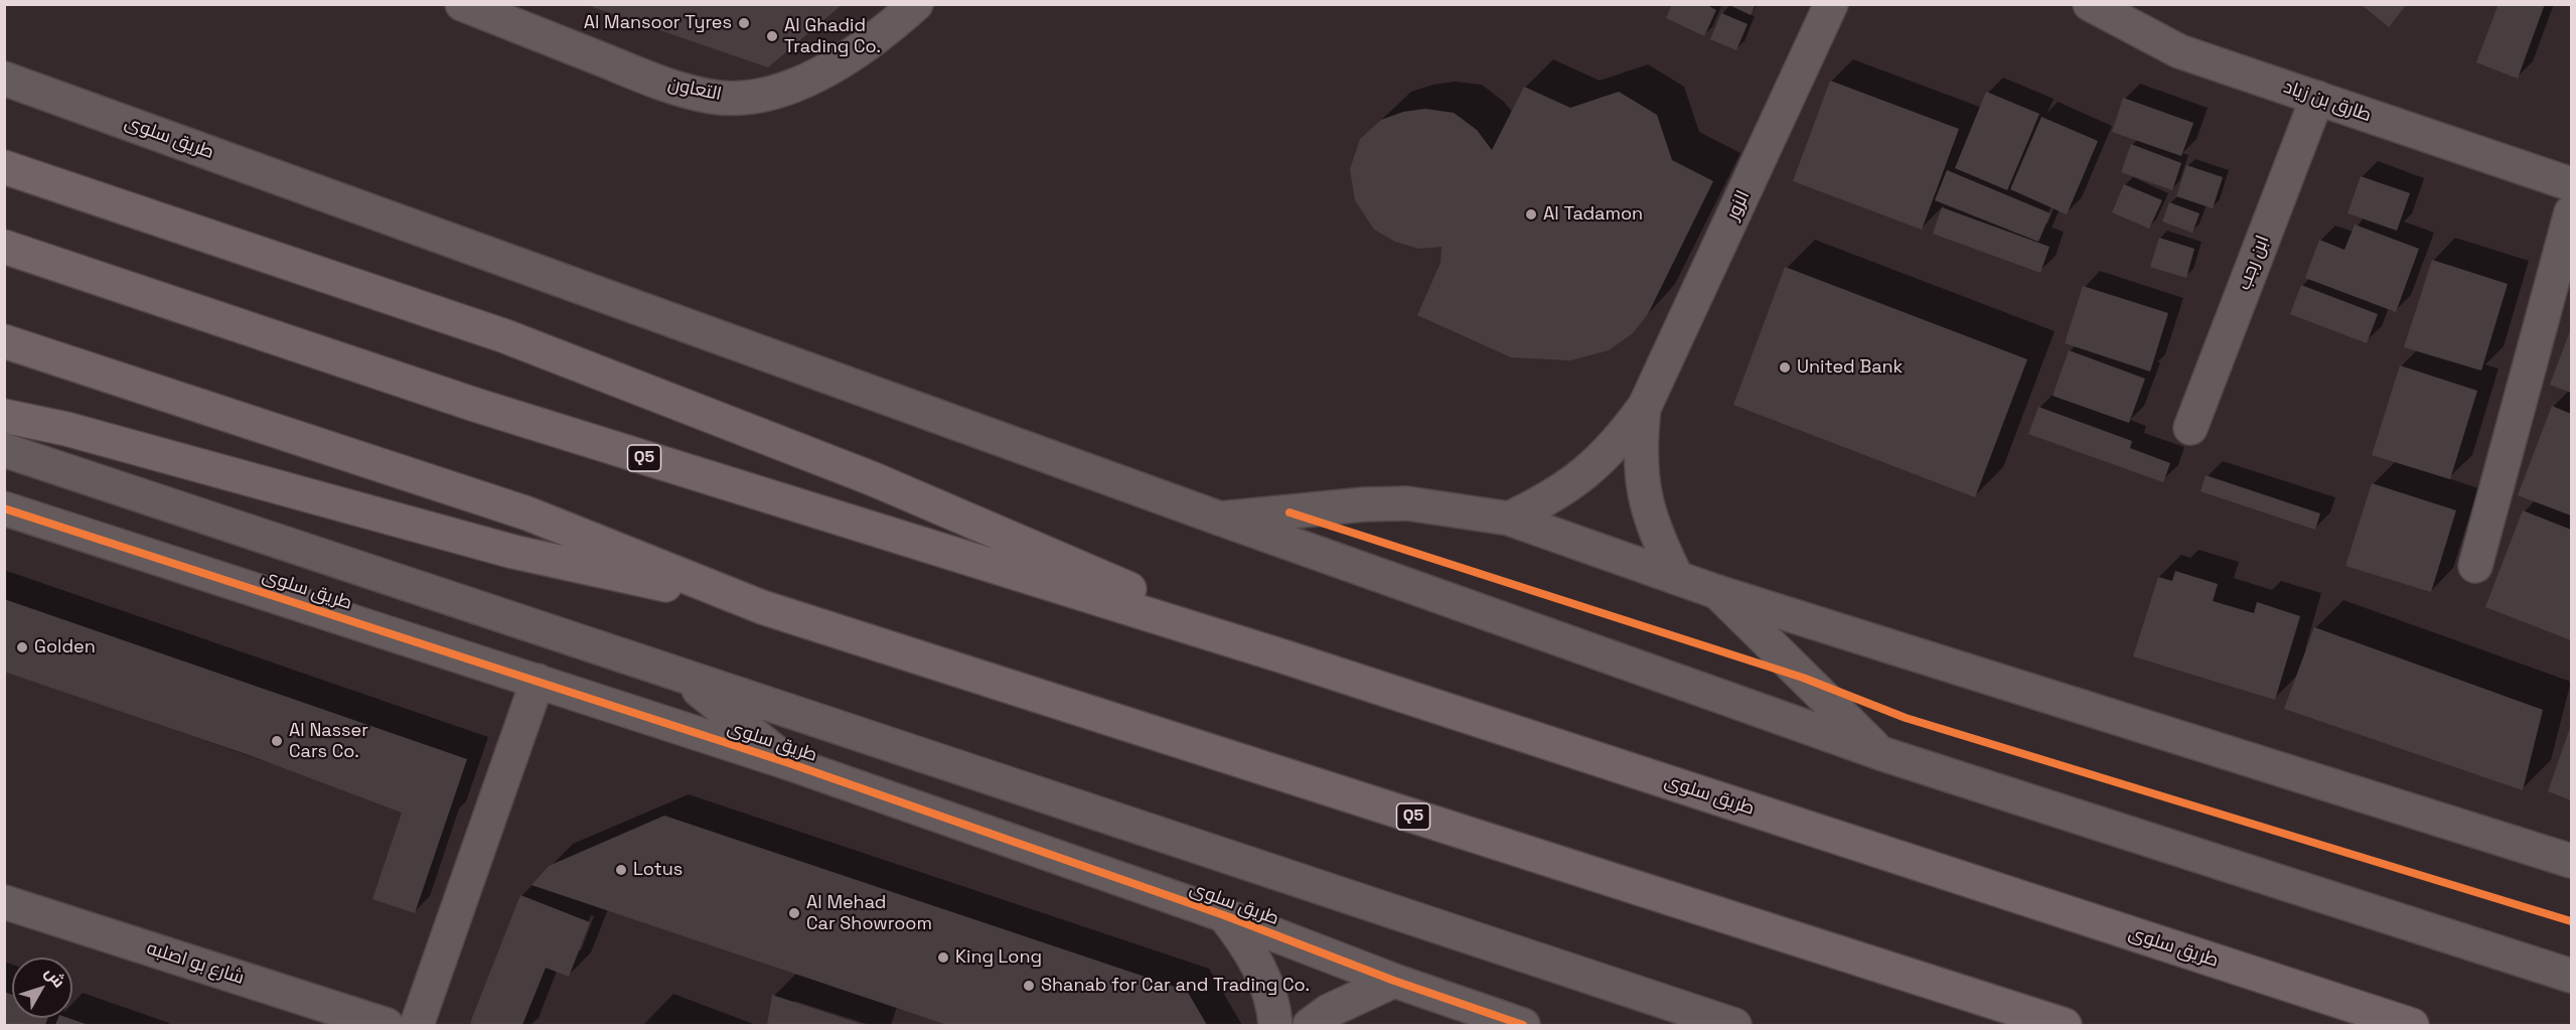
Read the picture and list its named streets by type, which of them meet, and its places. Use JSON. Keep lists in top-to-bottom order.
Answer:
{
  "streets": {
    "highway": ["طريق سلوى", "Q5"],
    "street": [
      "التعاون",
      "طارق بن زياد",
      "الزور",
      "ابن رجب",
      "شارع بو اصلبه"
    ]
  },
  "crossings": [
    ["طارق بن زياد", "ابن رجب"],
    ["طريق سلوى", "الزور"]
  ],
  "places": [
    "Al Mansoor Tyres",
    "Al Ghadid Trading Co.",
    "Al Tadamon",
    "United Bank",
    "Golden",
    "Al Nasser Cars Co.",
    "Lotus",
    "Al Mehad Car Showroom",
    "King Long",
    "Shanab for Car and Trading Co."
  ],
  "north": "top right"
}
